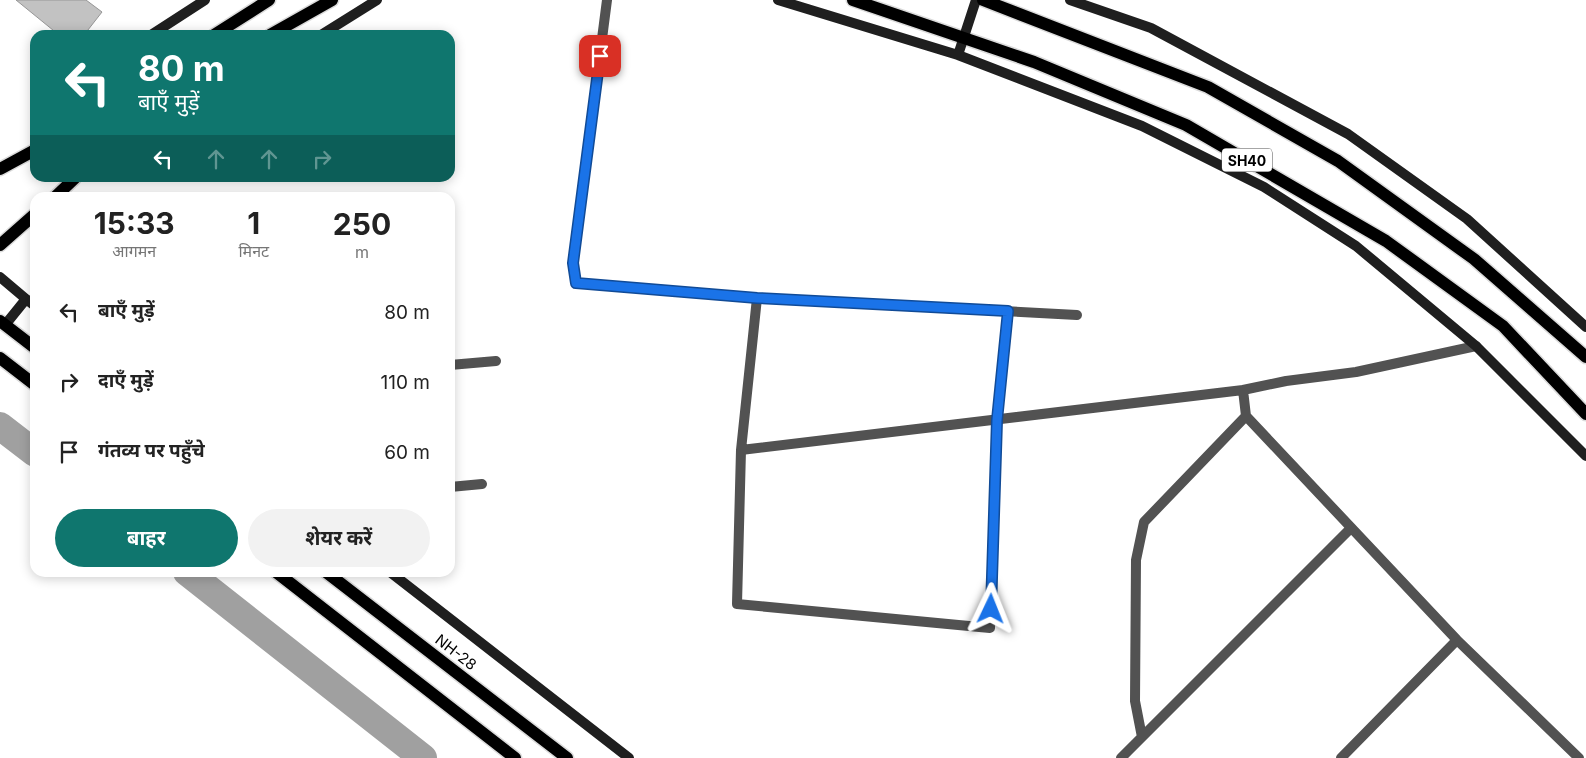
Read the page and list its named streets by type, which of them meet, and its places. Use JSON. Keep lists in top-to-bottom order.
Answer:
{
  "streets": {
    "main road": ["SH40", "NH-28"]
  },
  "page": {
    "turn": ["80 m", "बाएँ मुड़ें"],
    "eta": [
      "15:33",
      "आगमन",
      "1",
      "मिनट",
      "250",
      "m"
    ],
    "list": [
      {
        "name": "बाएँ मुड़ें",
        "value": "80 m"
      },
      {
        "name": "दाएँ मुड़ें",
        "value": "110 m"
      },
      {
        "name": "गंतव्य पर पहुँचे",
        "value": "60 m"
      }
    ],
    "buttons": ["बाहर", "शेयर करें"]
  }
}
